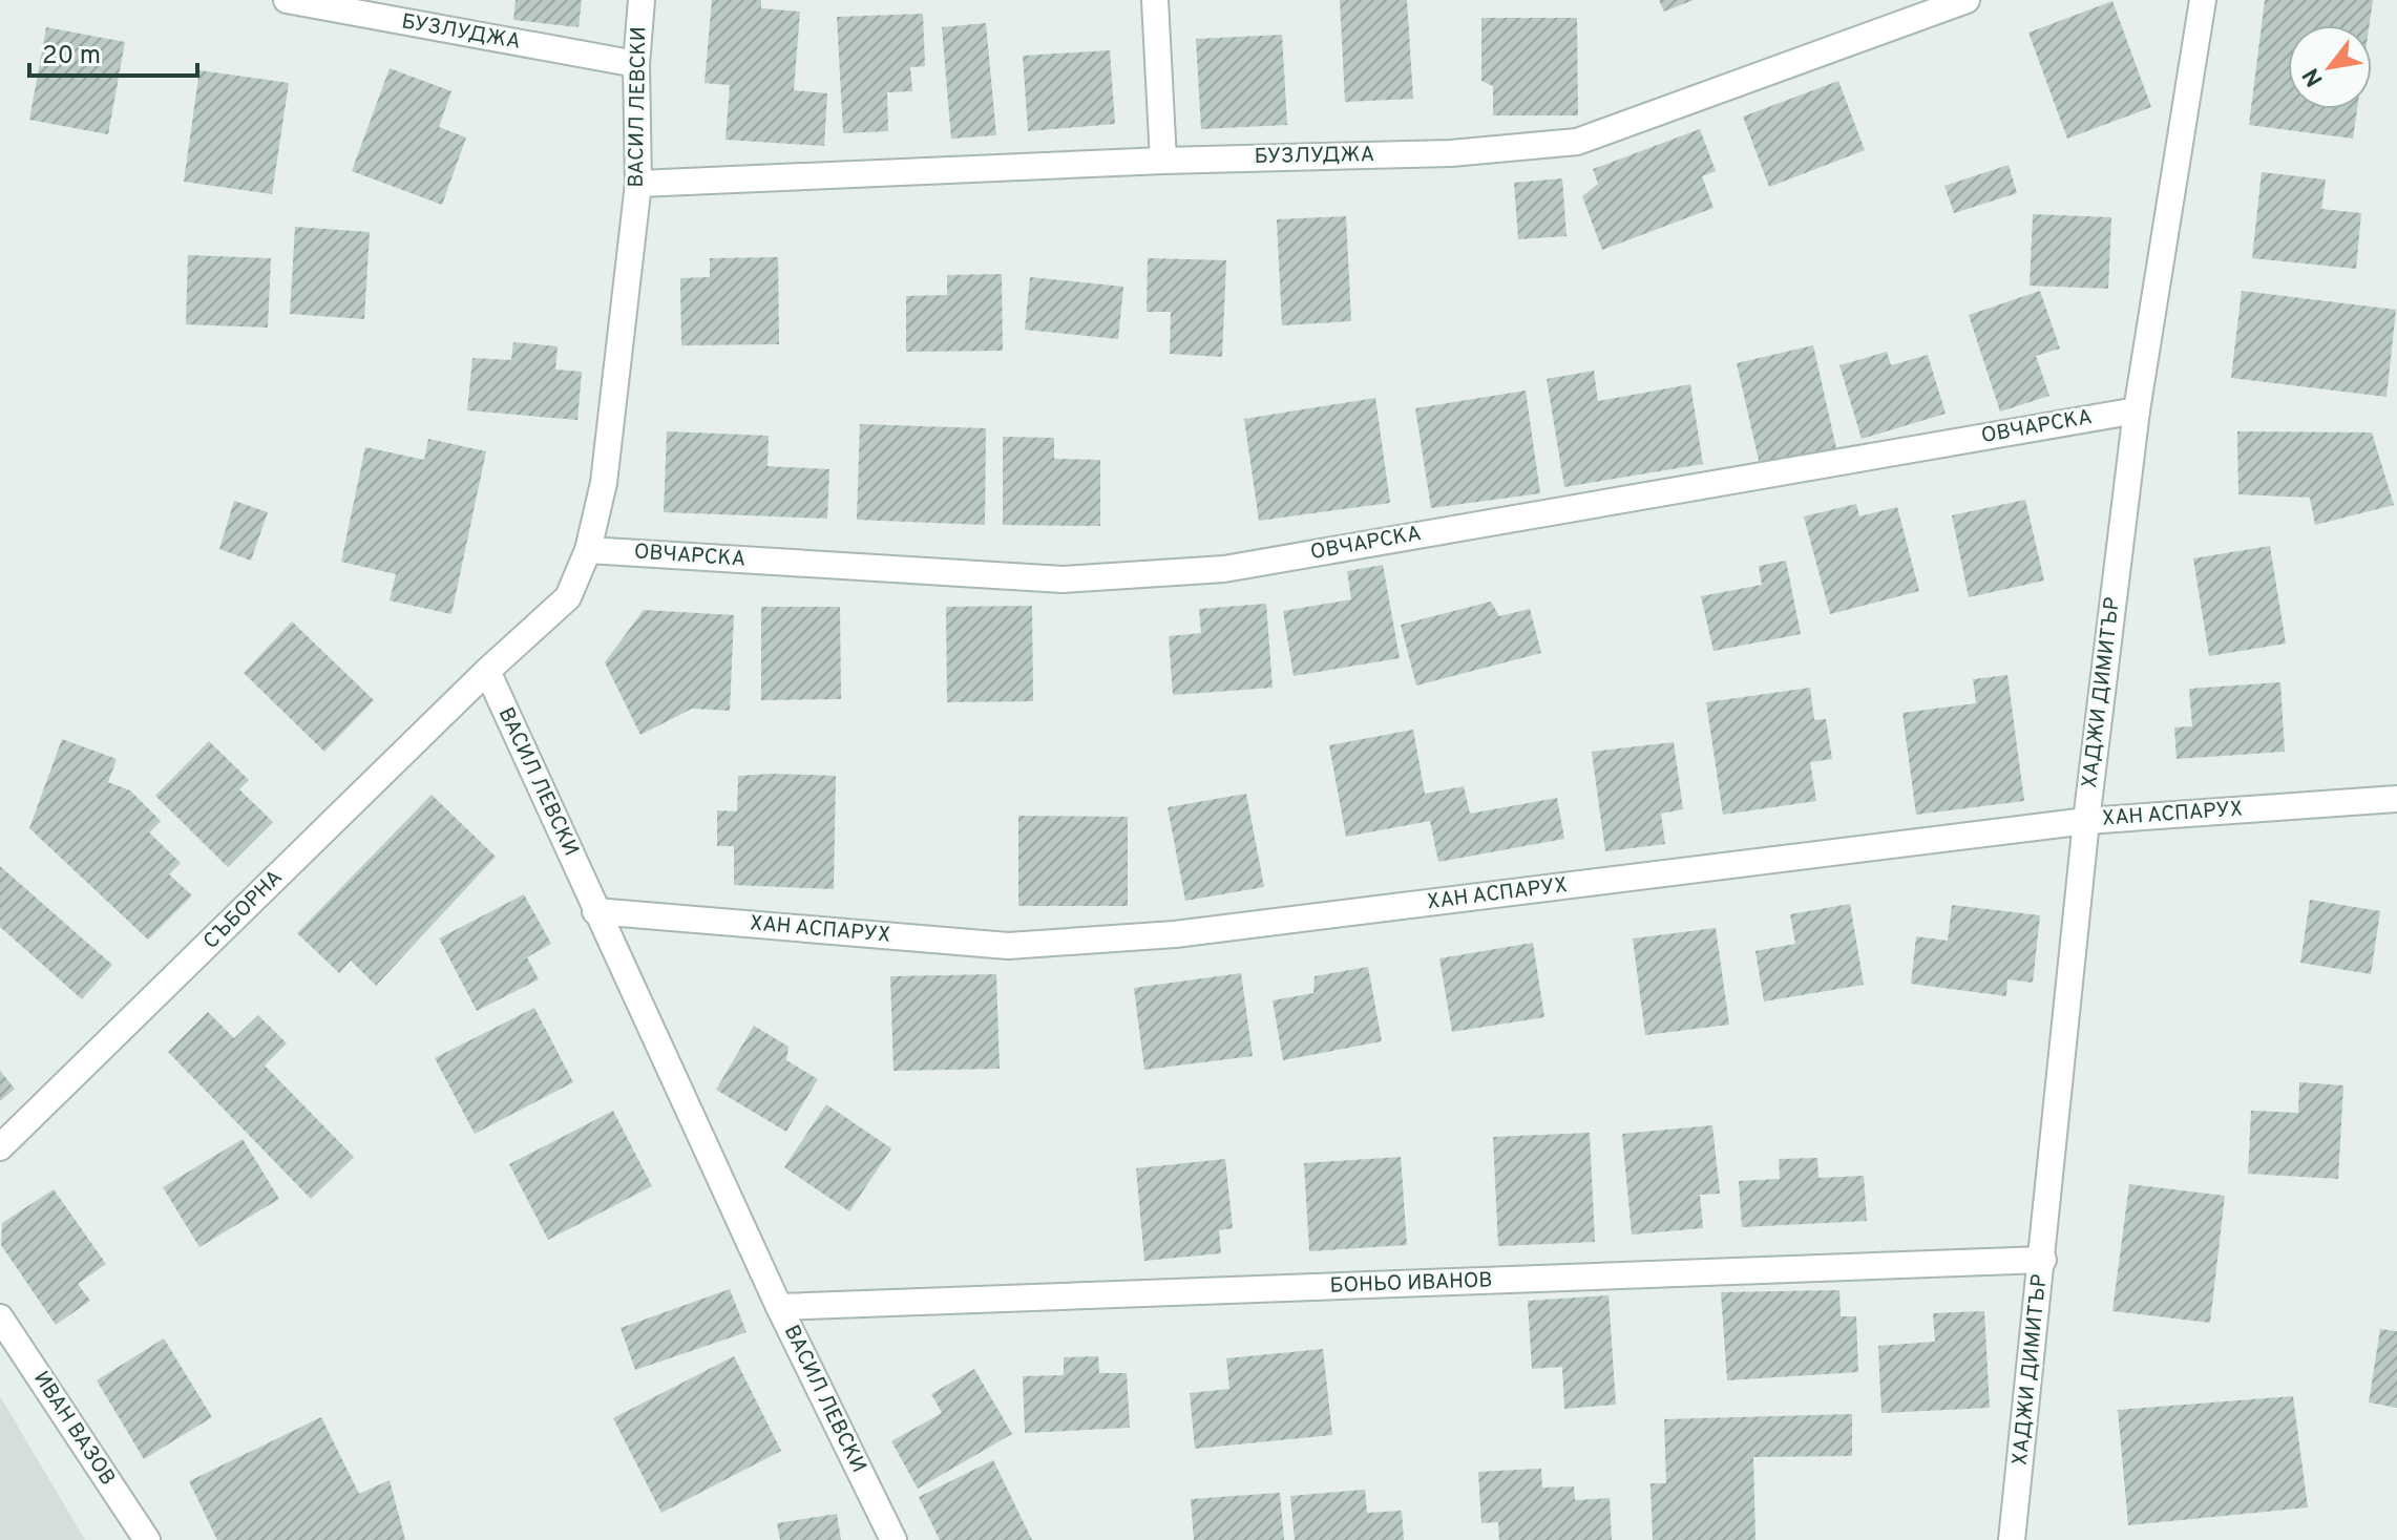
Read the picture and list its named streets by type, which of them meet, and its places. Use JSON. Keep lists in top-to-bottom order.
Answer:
{
  "streets": {
    "street": [
      "БУЗЛУДЖА",
      "ВАСИЛ ЛЕВСКИ",
      "ОВЧАРСКА",
      "ХАДЖИ ДИМИТЪР",
      "ХАН АСПАРУХ",
      "СЪБОРНА",
      "БОНЬО ИВАНОВ",
      "ИВАН ВАЗОВ"
    ]
  },
  "crossings": [
    ["БУЗЛУДЖА", "ВАСИЛ ЛЕВСКИ"],
    ["ВАСИЛ ЛЕВСКИ", "ОВЧАРСКА"],
    ["ВАСИЛ ЛЕВСКИ", "ХАН АСПАРУХ"],
    ["ВАСИЛ ЛЕВСКИ", "СЪБОРНА"],
    ["ВАСИЛ ЛЕВСКИ", "БОНЬО ИВАНОВ"],
    ["ОВЧАРСКА", "ХАДЖИ ДИМИТЪР"],
    ["ХАДЖИ ДИМИТЪР", "ХАН АСПАРУХ"],
    ["ХАДЖИ ДИМИТЪР", "БОНЬО ИВАНОВ"]
  ],
  "scale_bar": "20 m",
  "north": "bottom left"
}
